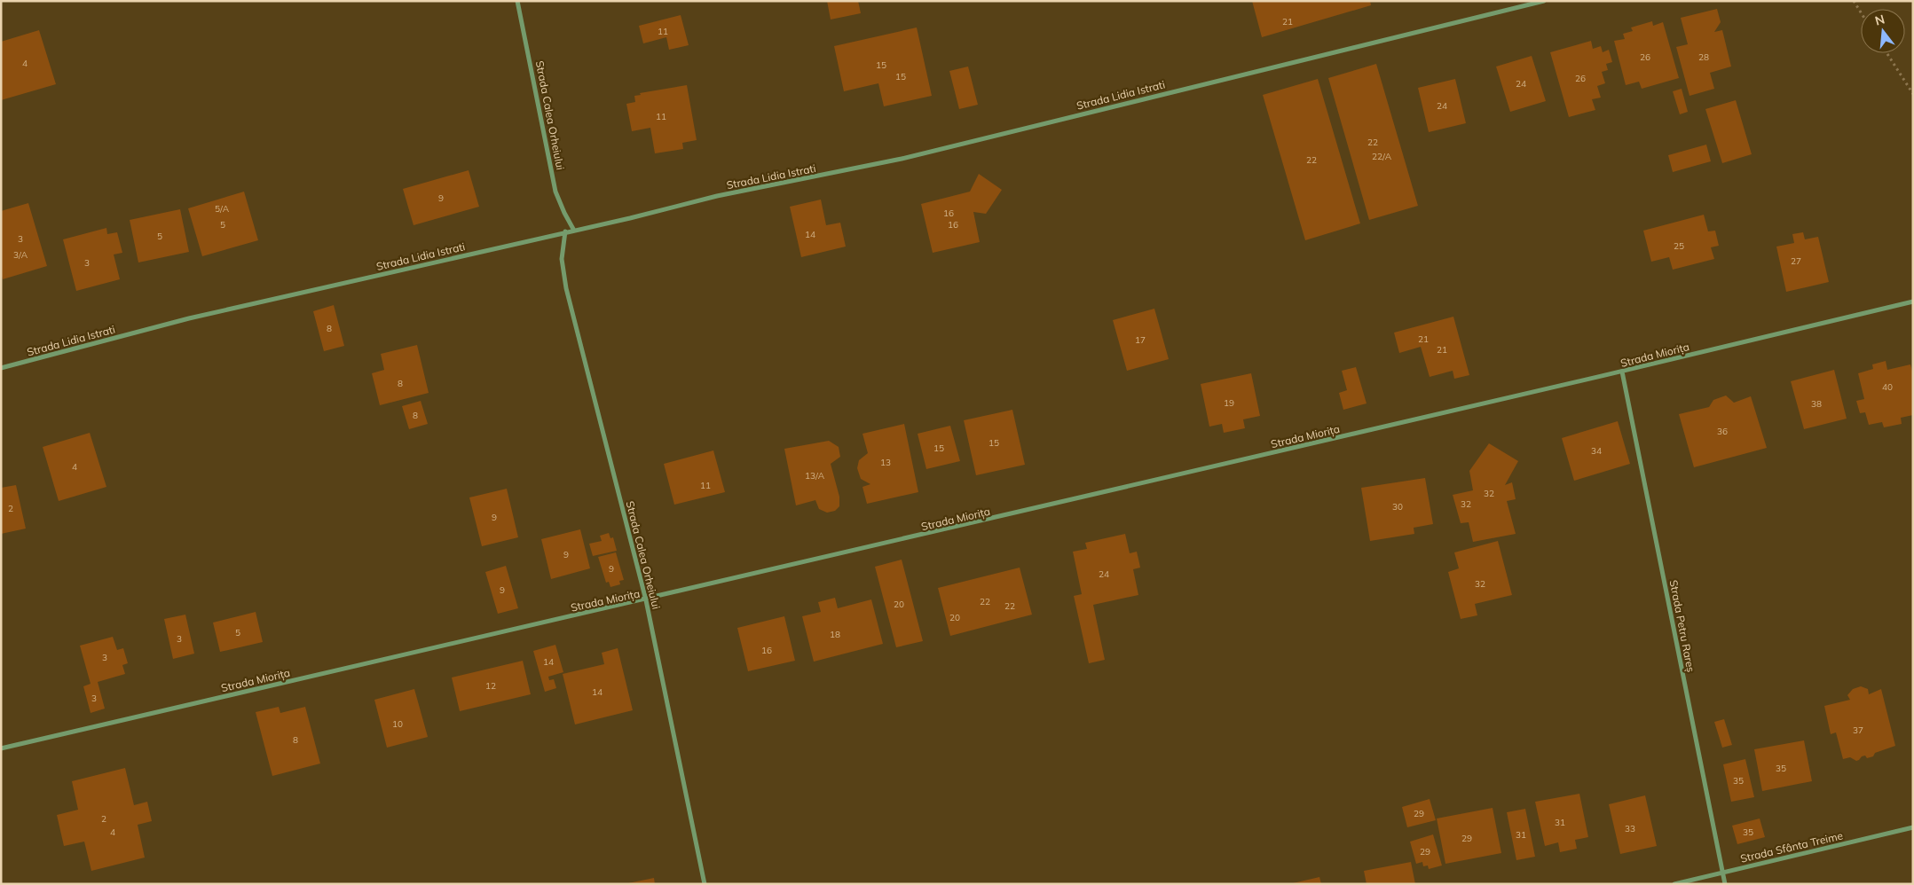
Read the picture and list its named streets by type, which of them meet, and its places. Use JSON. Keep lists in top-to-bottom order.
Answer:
{
  "streets": {
    "street": [
      "Strada Lidia Istrati",
      "Strada Calea Orheiului",
      "Strada Miorița",
      "Strada Petru Rareș",
      "Strada Sfânta Treime"
    ]
  },
  "crossings": [
    ["Strada Lidia Istrati", "Strada Calea Orheiului"],
    ["Strada Calea Orheiului", "Strada Miorița"],
    ["Strada Miorița", "Strada Petru Rareș"],
    ["Strada Petru Rareș", "Strada Sfânta Treime"]
  ],
  "house_numbers": [
    "21",
    "11",
    "26",
    "28",
    "4",
    "15",
    "15",
    "26",
    "24",
    "24",
    "11",
    "22",
    "22/A",
    "22",
    "9",
    "5/A",
    "16",
    "5",
    "16",
    "14",
    "5",
    "3",
    "25",
    "3/A",
    "27",
    "3",
    "8",
    "21",
    "17",
    "21",
    "8",
    "40",
    "19",
    "38",
    "8",
    "36",
    "15",
    "15",
    "34",
    "13",
    "4",
    "13/A",
    "11",
    "32",
    "32",
    "30",
    "2",
    "9",
    "9",
    "9",
    "24",
    "32",
    "9",
    "22",
    "20",
    "22",
    "20",
    "5",
    "18",
    "3",
    "16",
    "3",
    "14",
    "12",
    "14",
    "3",
    "10",
    "37",
    "8",
    "35",
    "35",
    "29",
    "2",
    "31",
    "33",
    "4",
    "35",
    "31",
    "29",
    "29"
  ],
  "north": "top"
}
